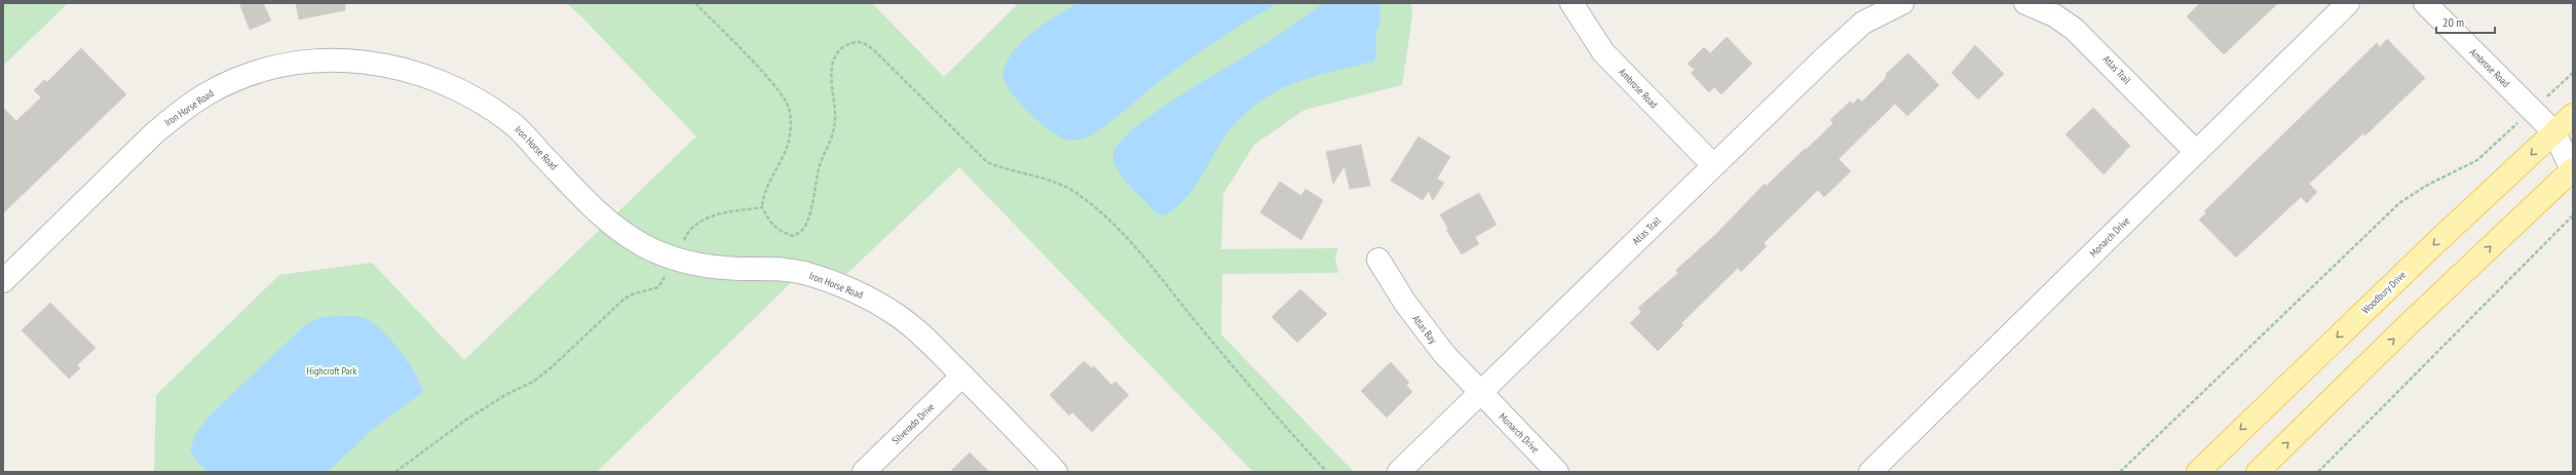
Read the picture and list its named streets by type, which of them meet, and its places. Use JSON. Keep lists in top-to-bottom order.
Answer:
{
  "streets": {
    "main road": ["Woodbury Drive"],
    "street": [
      "Ambrose Road",
      "Atlas Trail",
      "Iron Horse Road",
      "Monarch Drive",
      "Atlas Bay",
      "Silverado Drive"
    ]
  },
  "crossings": [
    ["Ambrose Road", "Atlas Trail"],
    ["Ambrose Road", "Woodbury Drive"],
    ["Atlas Trail", "Monarch Drive"],
    ["Atlas Trail", "Atlas Bay"],
    ["Iron Horse Road", "Silverado Drive"],
    ["Monarch Drive", "Atlas Bay"]
  ],
  "parks": ["Highcroft Park"],
  "scale_bar": "20 m"
}
